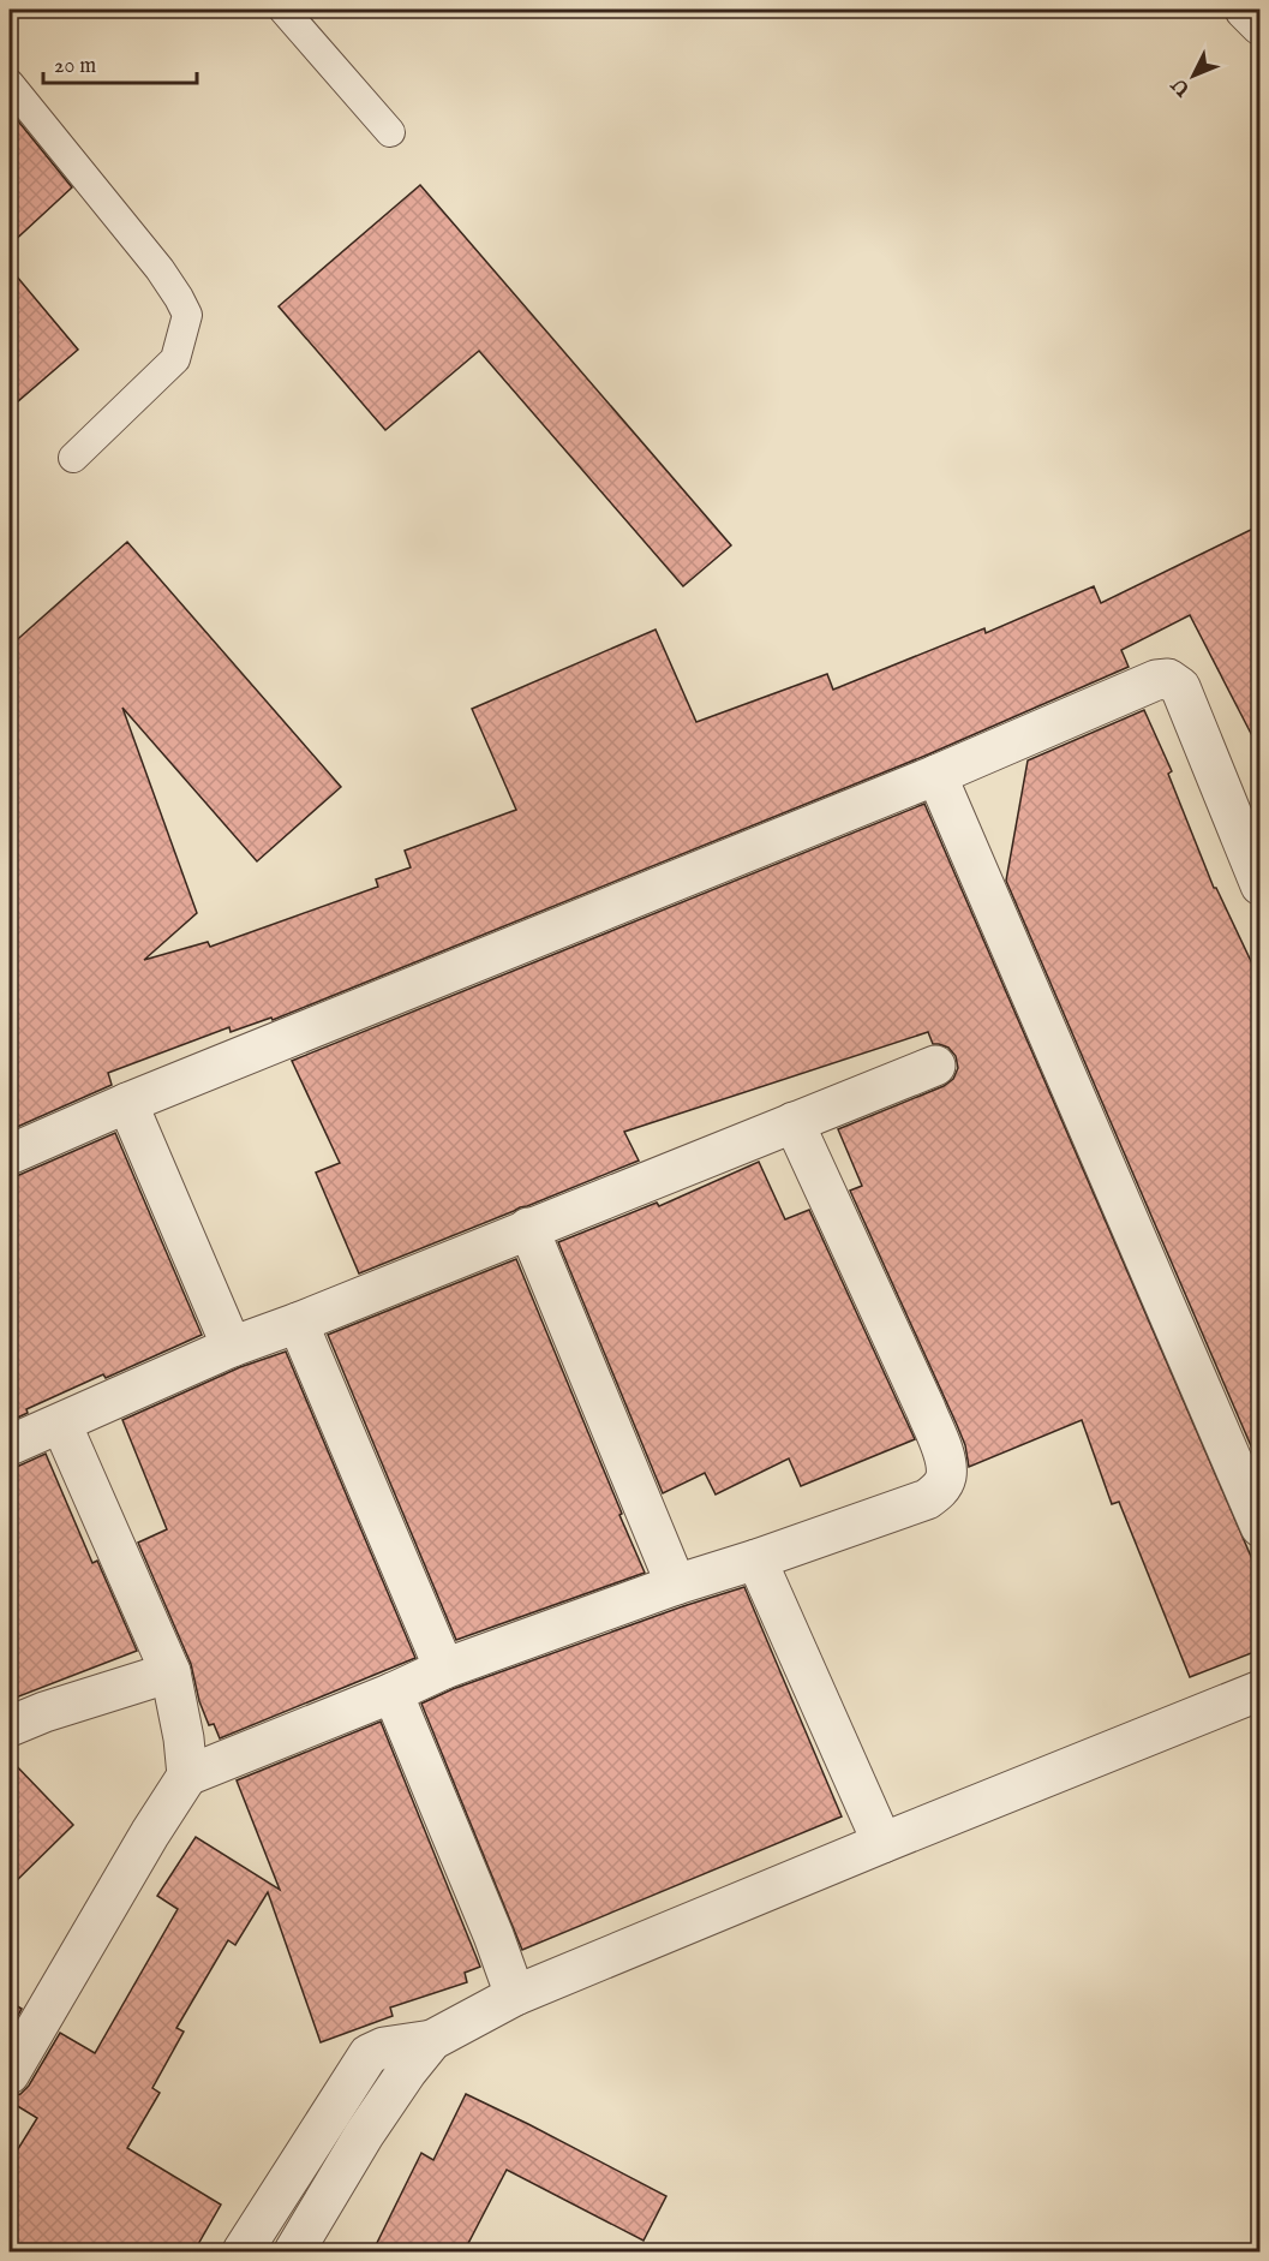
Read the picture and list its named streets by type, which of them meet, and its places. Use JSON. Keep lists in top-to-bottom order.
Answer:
{
  "scale_bar": "20 m",
  "north": "bottom left"
}
